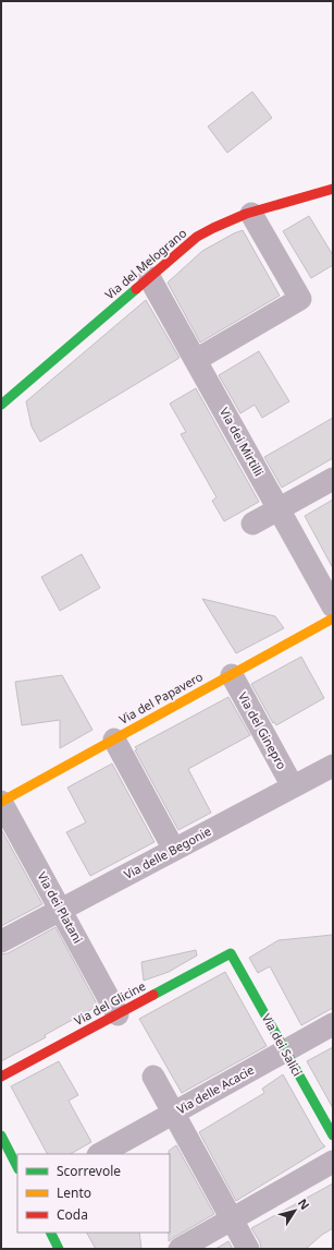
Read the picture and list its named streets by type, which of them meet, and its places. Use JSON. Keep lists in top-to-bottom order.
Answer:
{
  "streets": {
    "street": [
      "Via del Melograno",
      "Via dei Mirtilli",
      "Via del Papavero",
      "Via del Ginepro",
      "Via delle Begonie",
      "Via dei Platani",
      "Via del Glicine",
      "Via dei Salici",
      "Via delle Acacie"
    ]
  },
  "crossings": [
    ["Via del Melograno", "Via dei Mirtilli"],
    ["Via del Papavero", "Via del Ginepro"],
    ["Via del Papavero", "Via dei Platani"],
    ["Via del Ginepro", "Via delle Begonie"],
    ["Via delle Begonie", "Via dei Platani"],
    ["Via dei Platani", "Via del Glicine"],
    ["Via del Glicine", "Via dei Salici"],
    ["Via dei Salici", "Via delle Acacie"]
  ],
  "legend": ["Scorrevole", "Lento", "Coda"],
  "north": "top right"
}
